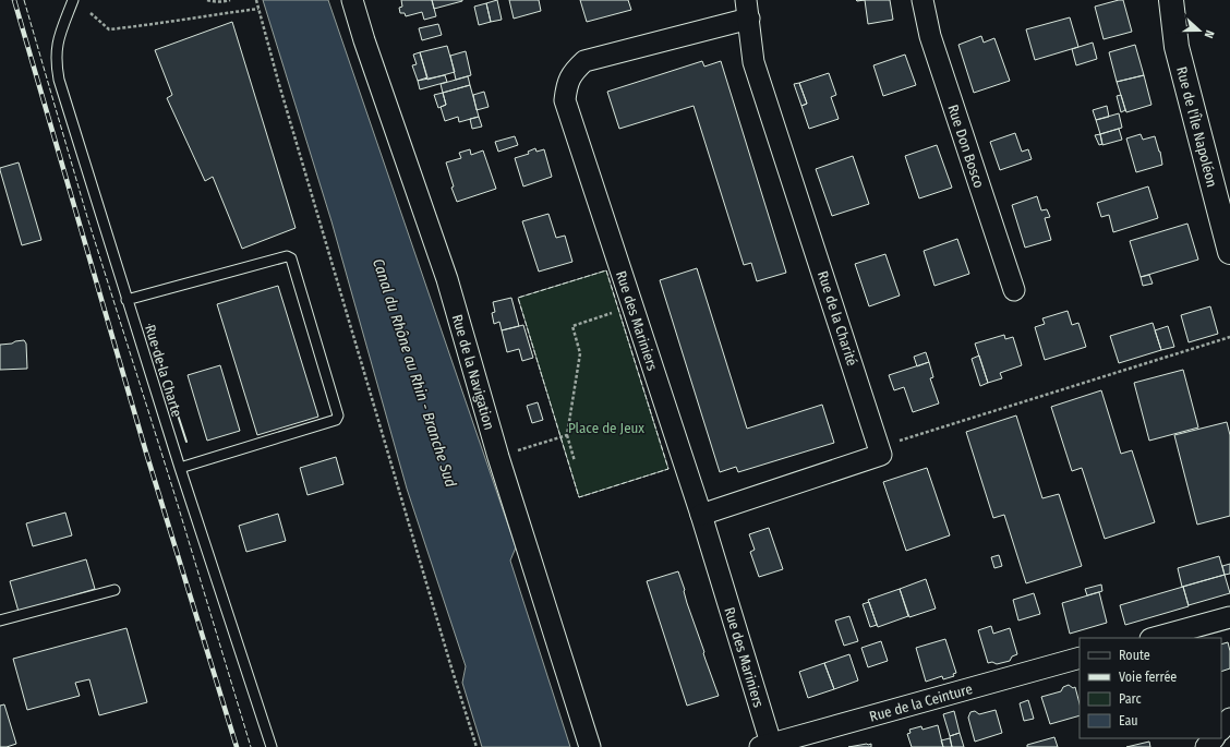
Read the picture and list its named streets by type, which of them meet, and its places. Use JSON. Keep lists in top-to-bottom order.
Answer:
{
  "streets": {
    "main road": ["Rue de l'Île Napoléon"],
    "street": [
      "Rue Don Bosco",
      "Rue de la Charité",
      "Rue des Mariniers",
      "Rue de la Navigation",
      "Rue de la Ceinture"
    ],
    "lane": ["Rue de la Charte"]
  },
  "crossings": [
    ["Rue de la Charité", "Rue des Mariniers"],
    ["Rue des Mariniers", "Rue de la Ceinture"]
  ],
  "water": ["Canal du Rhône au Rhin - Branche Sud"],
  "parks": ["Place de Jeux"],
  "legend": [
    "Route",
    "Voie ferrée",
    "Parc",
    "Eau"
  ],
  "north": "right"
}
